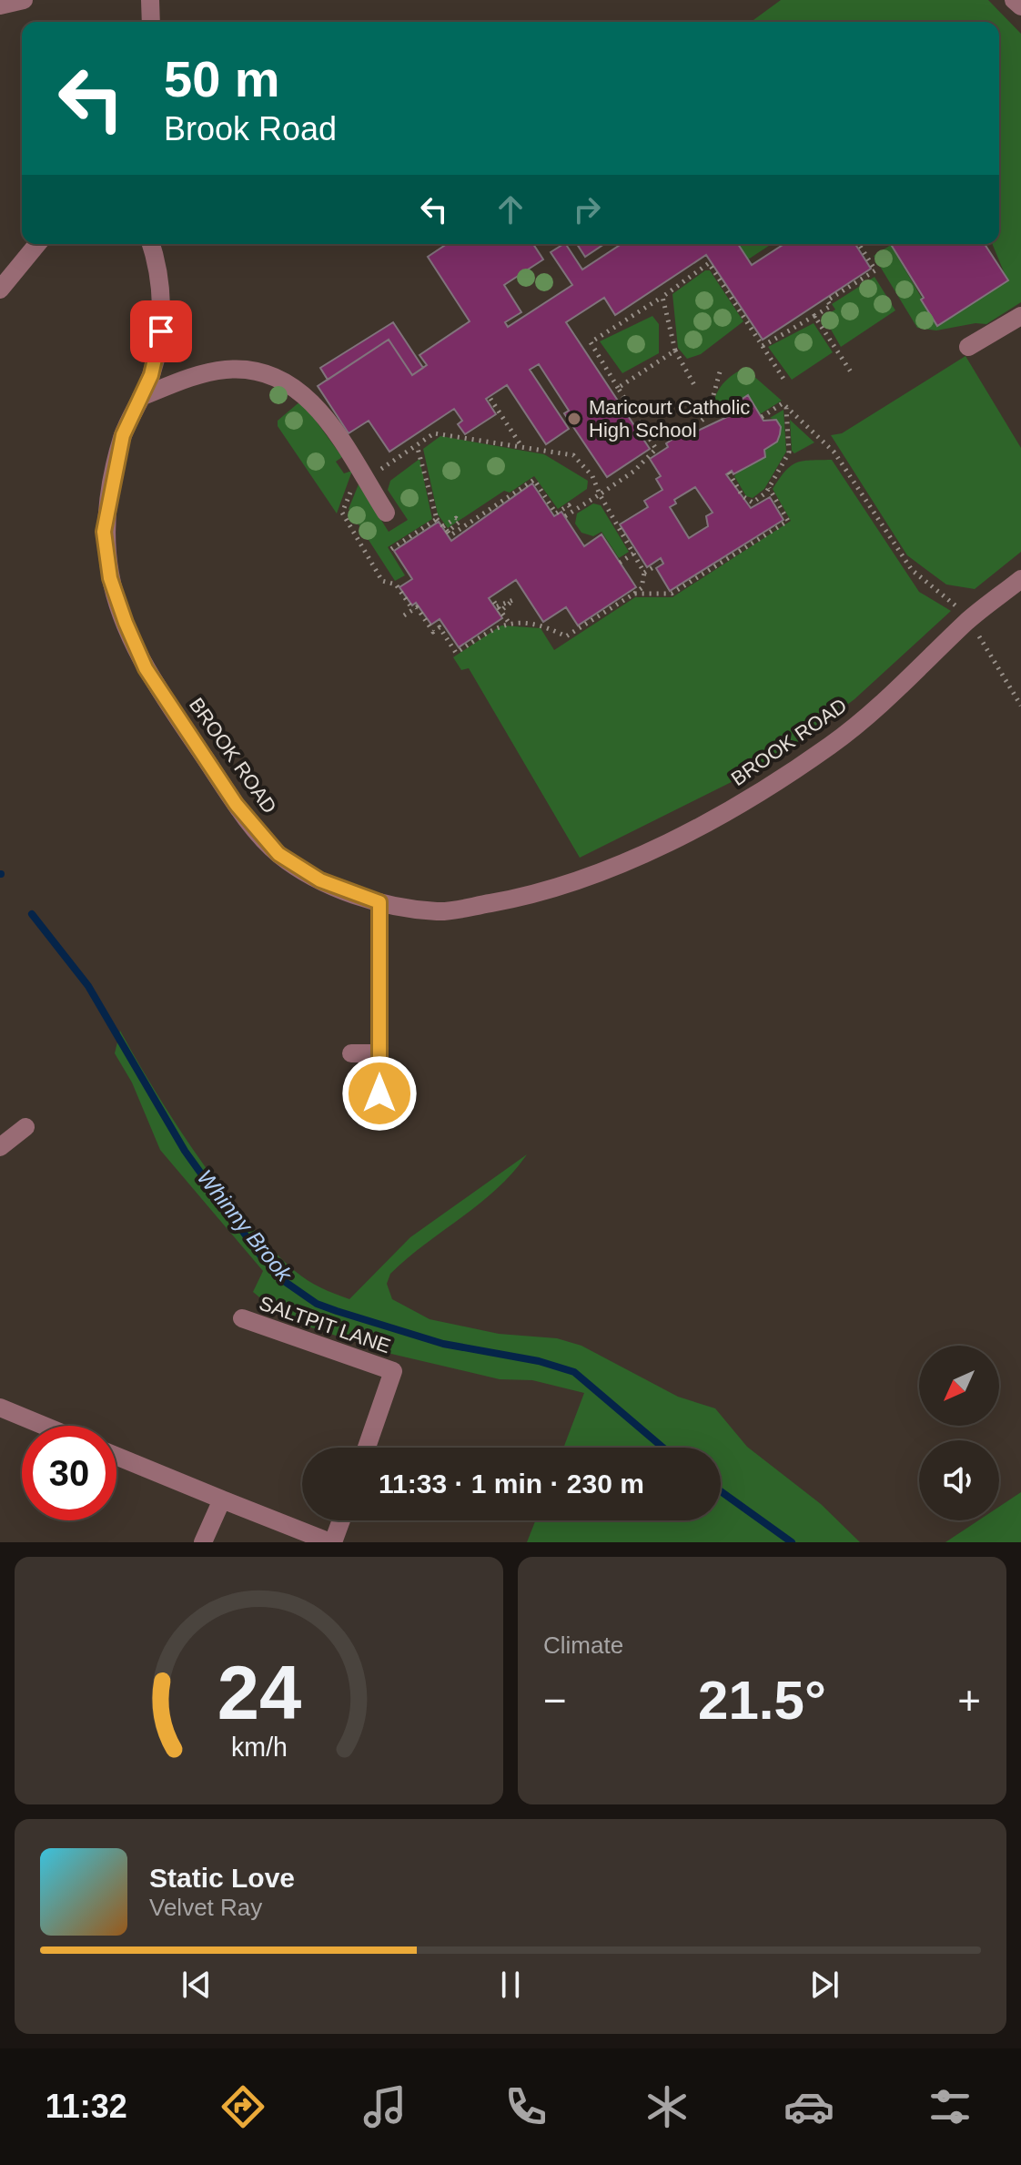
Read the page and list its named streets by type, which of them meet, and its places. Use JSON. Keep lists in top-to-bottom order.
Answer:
{
  "streets": {
    "street": ["BROOK ROAD", "SALTPIT LANE"]
  },
  "water": ["Whinny Brook"],
  "places": ["Maricourt Catholic High School"],
  "north": "bottom left",
  "page": {
    "turn": ["50 m", "Brook Road"],
    "limit": "30",
    "trip": "11:33 · 1 min · 230 m",
    "tile": "Climate",
    "heat": ["−", "21.5°", "+"],
    "song": ["Static Love", "Velvet Ray"],
    "tabs": "11:32",
    "gauge": ["24", "km/h"]
  }
}
